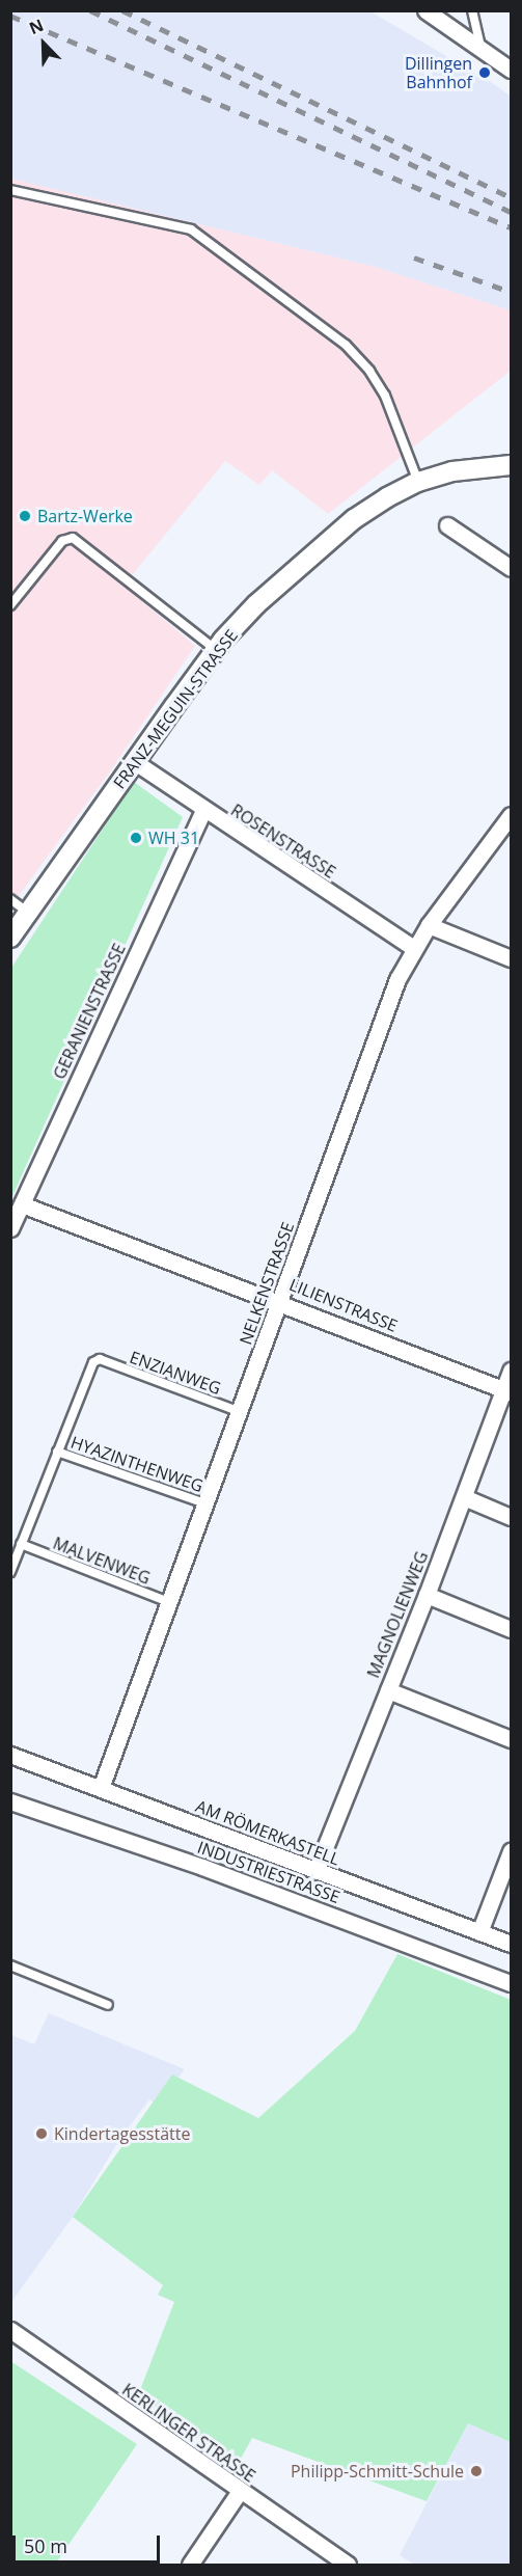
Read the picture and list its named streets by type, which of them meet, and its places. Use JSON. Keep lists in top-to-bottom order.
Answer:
{
  "streets": {
    "street": [
      "FRANZ-MEGUIN-STRASSE",
      "ROSENSTRASSE",
      "GERANIENSTRASSE",
      "NELKENSTRASSE",
      "LILIENSTRASSE",
      "MAGNOLIENWEG",
      "AM RÖMERKASTELL",
      "INDUSTRIESTRASSE",
      "KERLINGER STRASSE"
    ],
    "lane": ["ENZIANWEG", "HYAZINTHENWEG", "MALVENWEG"]
  },
  "crossings": [
    ["FRANZ-MEGUIN-STRASSE", "ROSENSTRASSE"],
    ["ROSENSTRASSE", "GERANIENSTRASSE"],
    ["ROSENSTRASSE", "NELKENSTRASSE"],
    ["GERANIENSTRASSE", "LILIENSTRASSE"],
    ["NELKENSTRASSE", "LILIENSTRASSE"],
    ["NELKENSTRASSE", "ENZIANWEG"],
    ["NELKENSTRASSE", "HYAZINTHENWEG"],
    ["NELKENSTRASSE", "MALVENWEG"],
    ["NELKENSTRASSE", "AM RÖMERKASTELL"],
    ["LILIENSTRASSE", "MAGNOLIENWEG"],
    ["ENZIANWEG", "HYAZINTHENWEG"],
    ["MAGNOLIENWEG", "AM RÖMERKASTELL"]
  ],
  "places": [
    "Dillingen Bahnhof",
    "Bartz-Werke",
    "WH 31",
    "Kindertagesstätte",
    "Philipp-Schmitt-Schule"
  ],
  "scale_bar": "50 m",
  "north": "top left"
}
